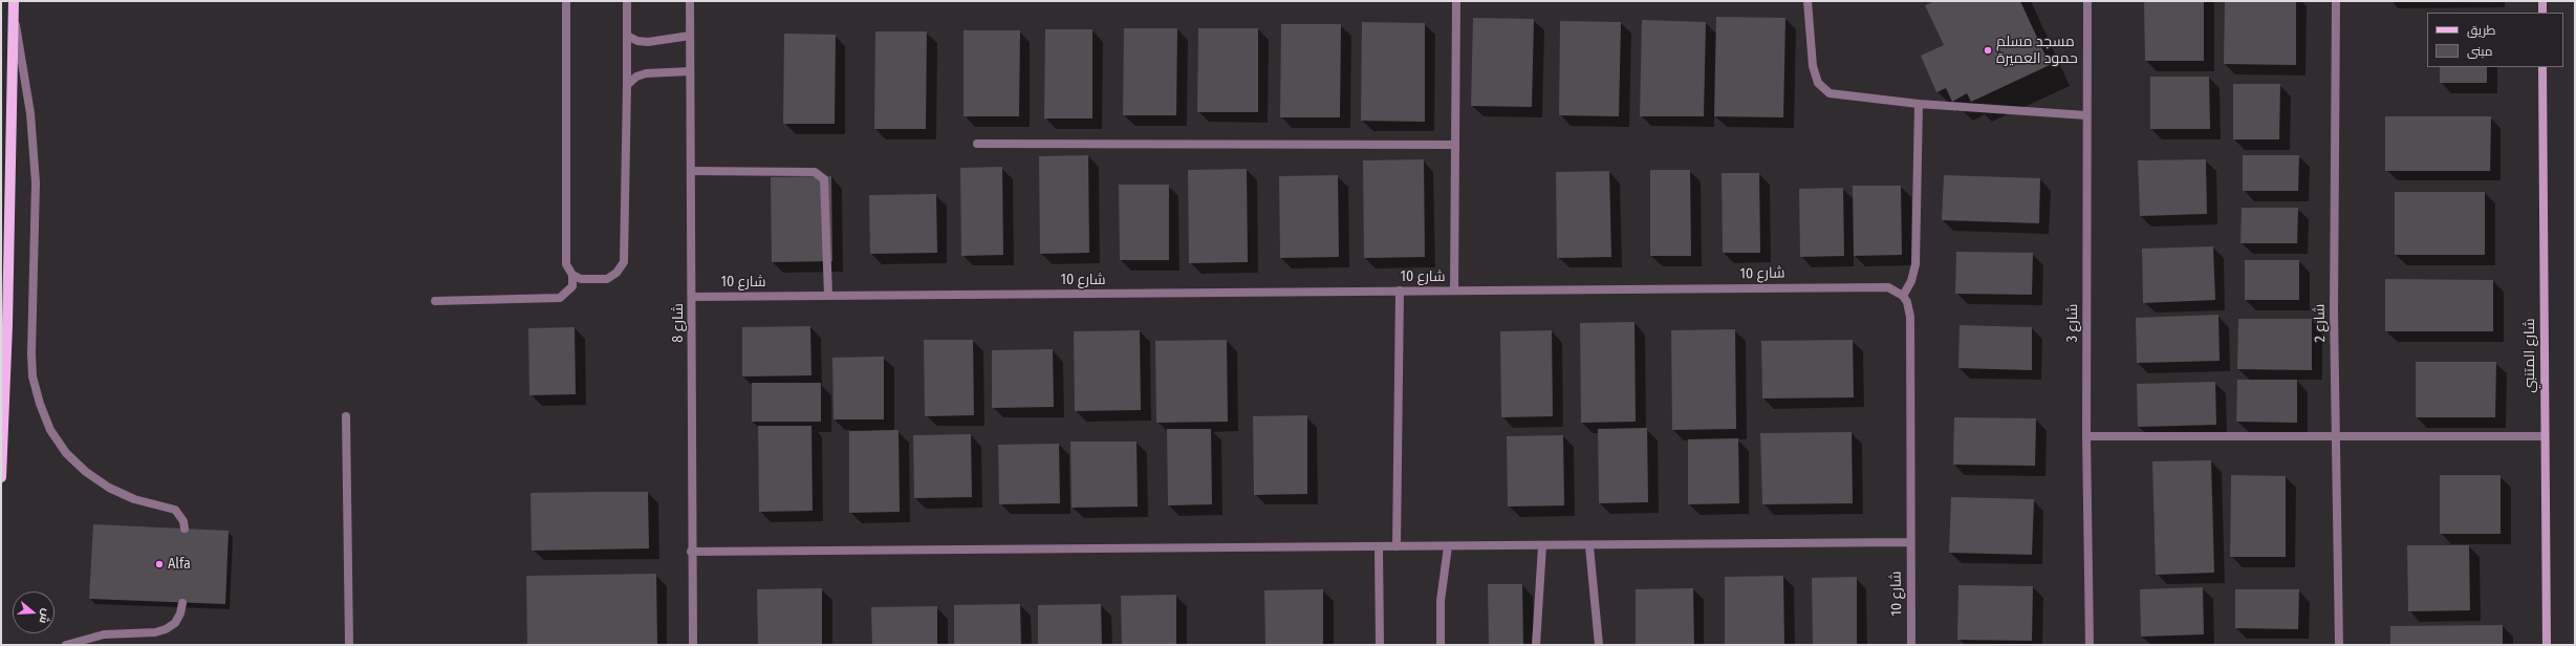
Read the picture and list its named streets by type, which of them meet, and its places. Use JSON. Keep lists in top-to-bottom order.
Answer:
{
  "streets": {
    "street": [
      "شارع 10",
      "شارع 8",
      "شارع 3",
      "شارع 2",
      "شارع المتنبي"
    ]
  },
  "crossings": [
    ["شارع 10", "شارع 8"]
  ],
  "places": ["مسجد مسلم حمود العميرة", "Alfa"],
  "legend": ["طريق", "مبنى"],
  "north": "right"
}
